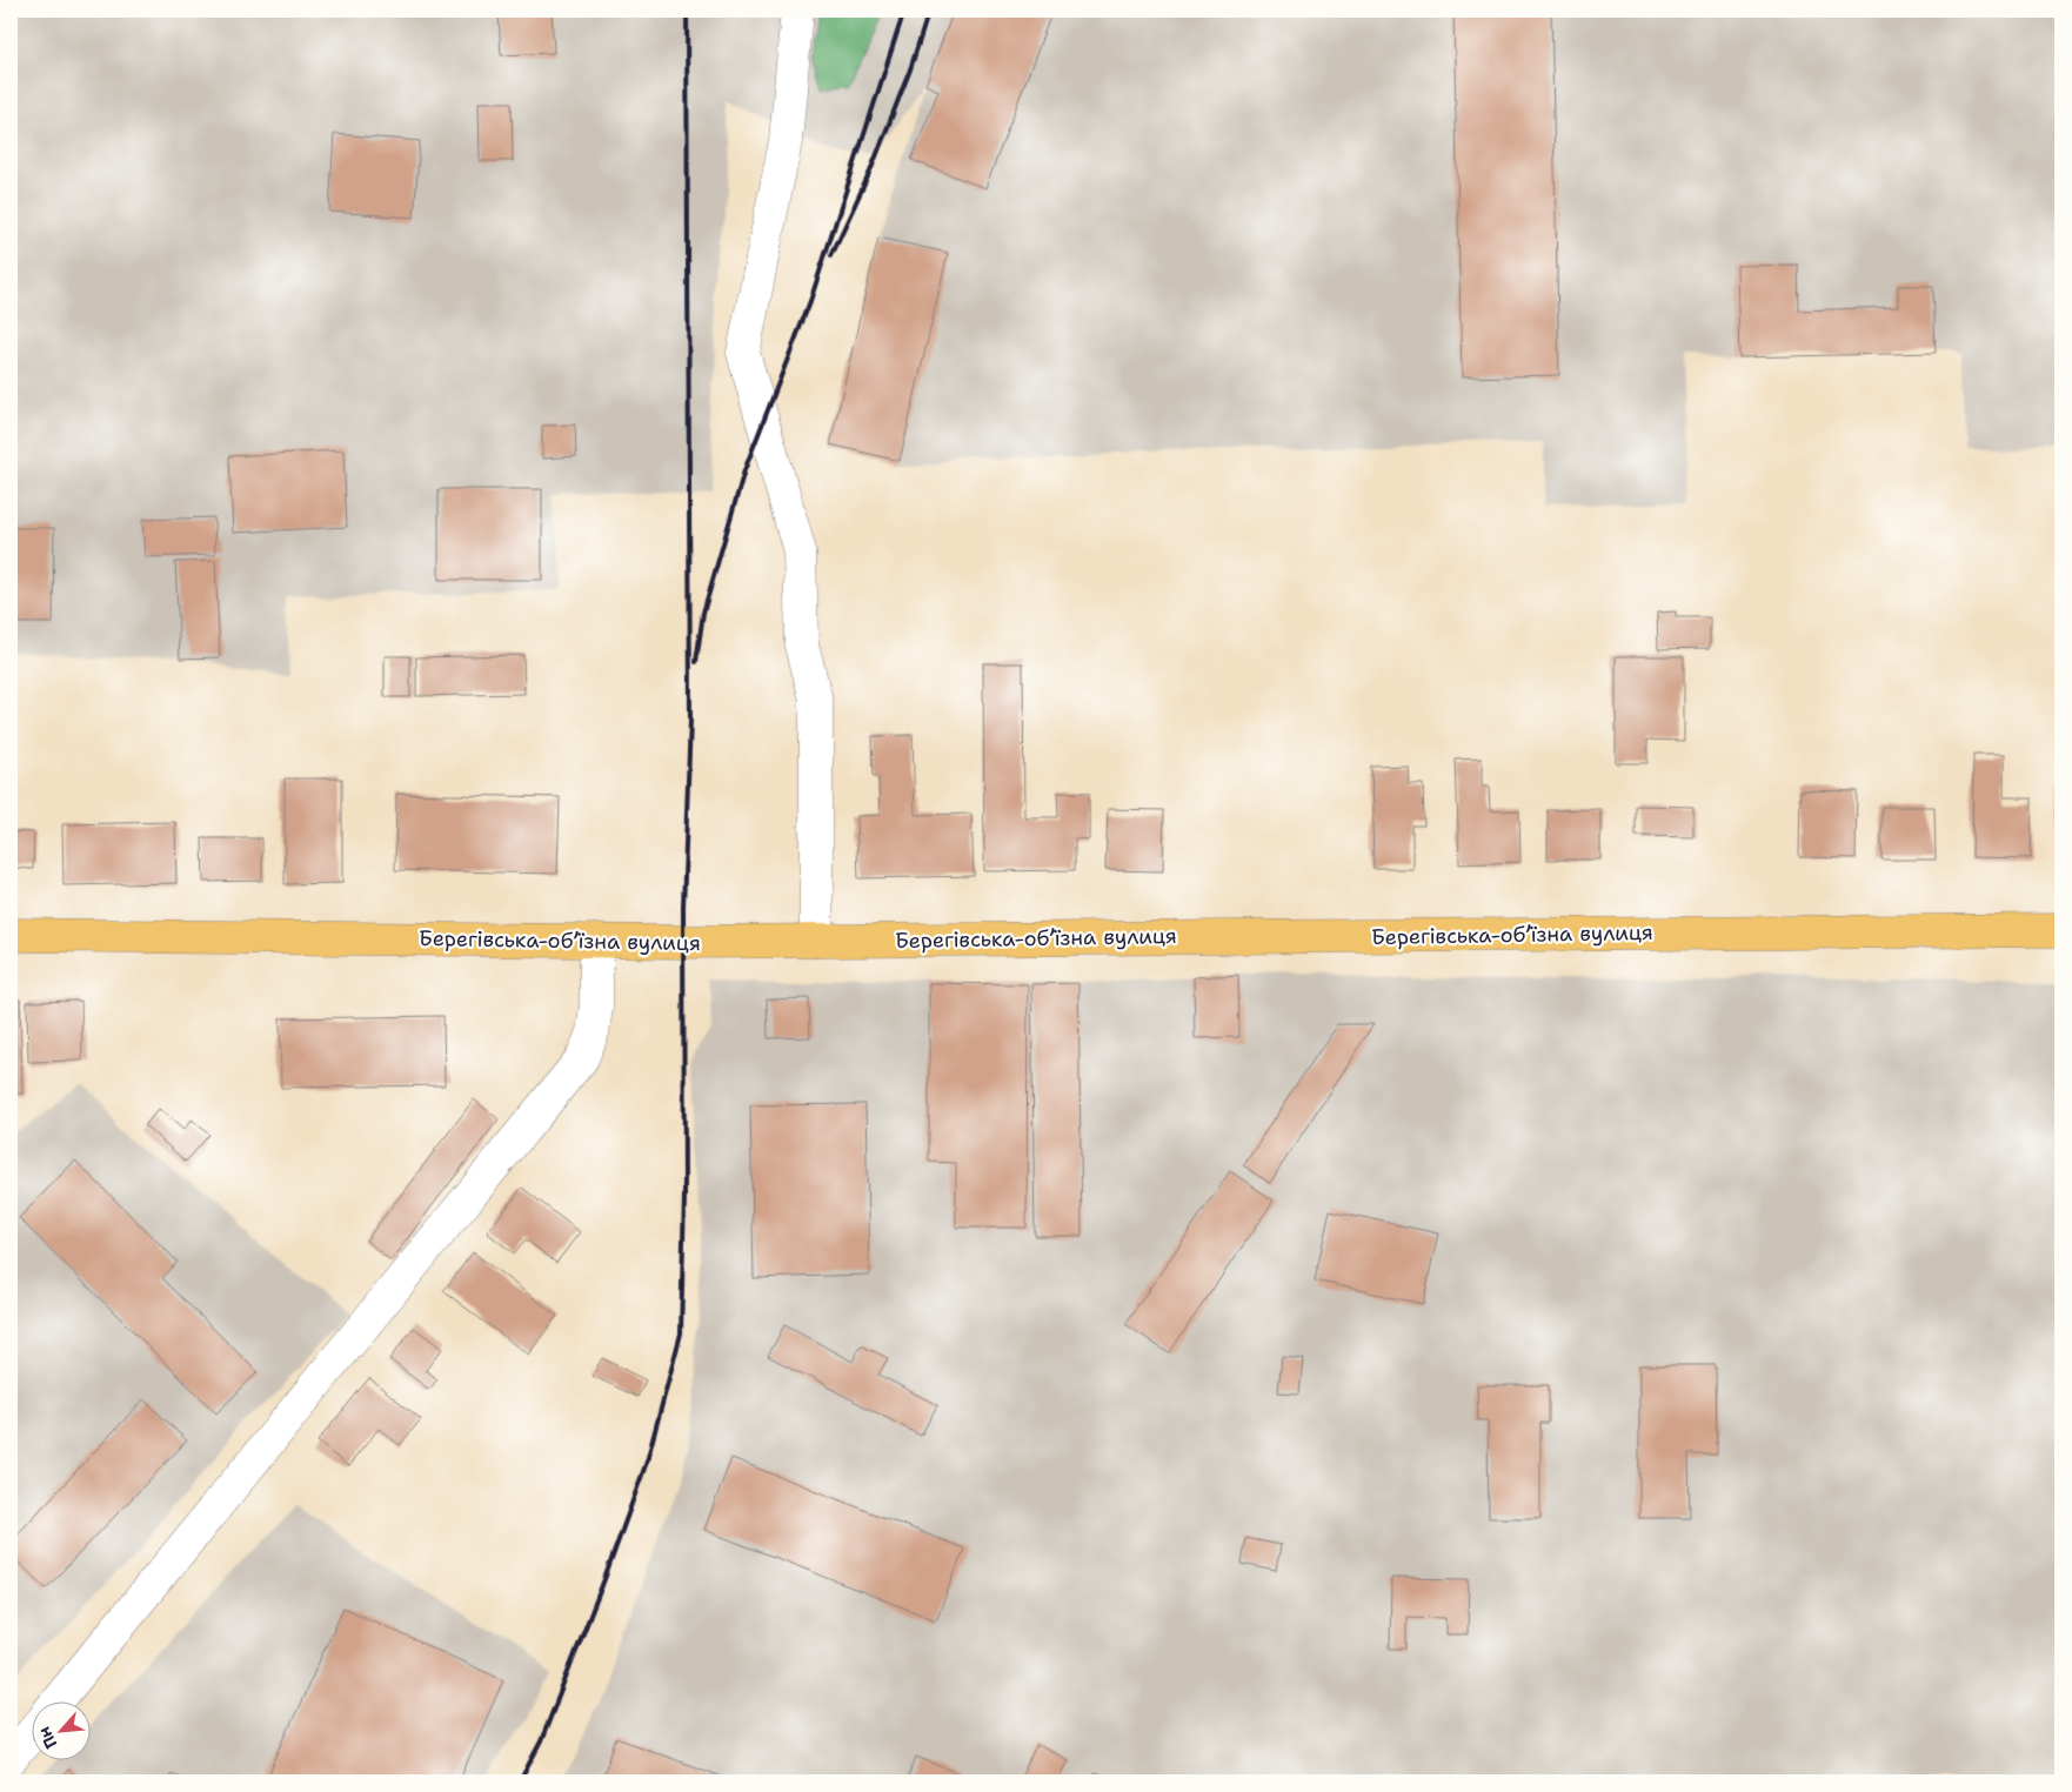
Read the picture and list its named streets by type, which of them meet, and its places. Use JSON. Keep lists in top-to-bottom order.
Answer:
{
  "streets": {
    "highway": ["Берегівська-обʼїзна вулиця"]
  },
  "north": "bottom left"
}
